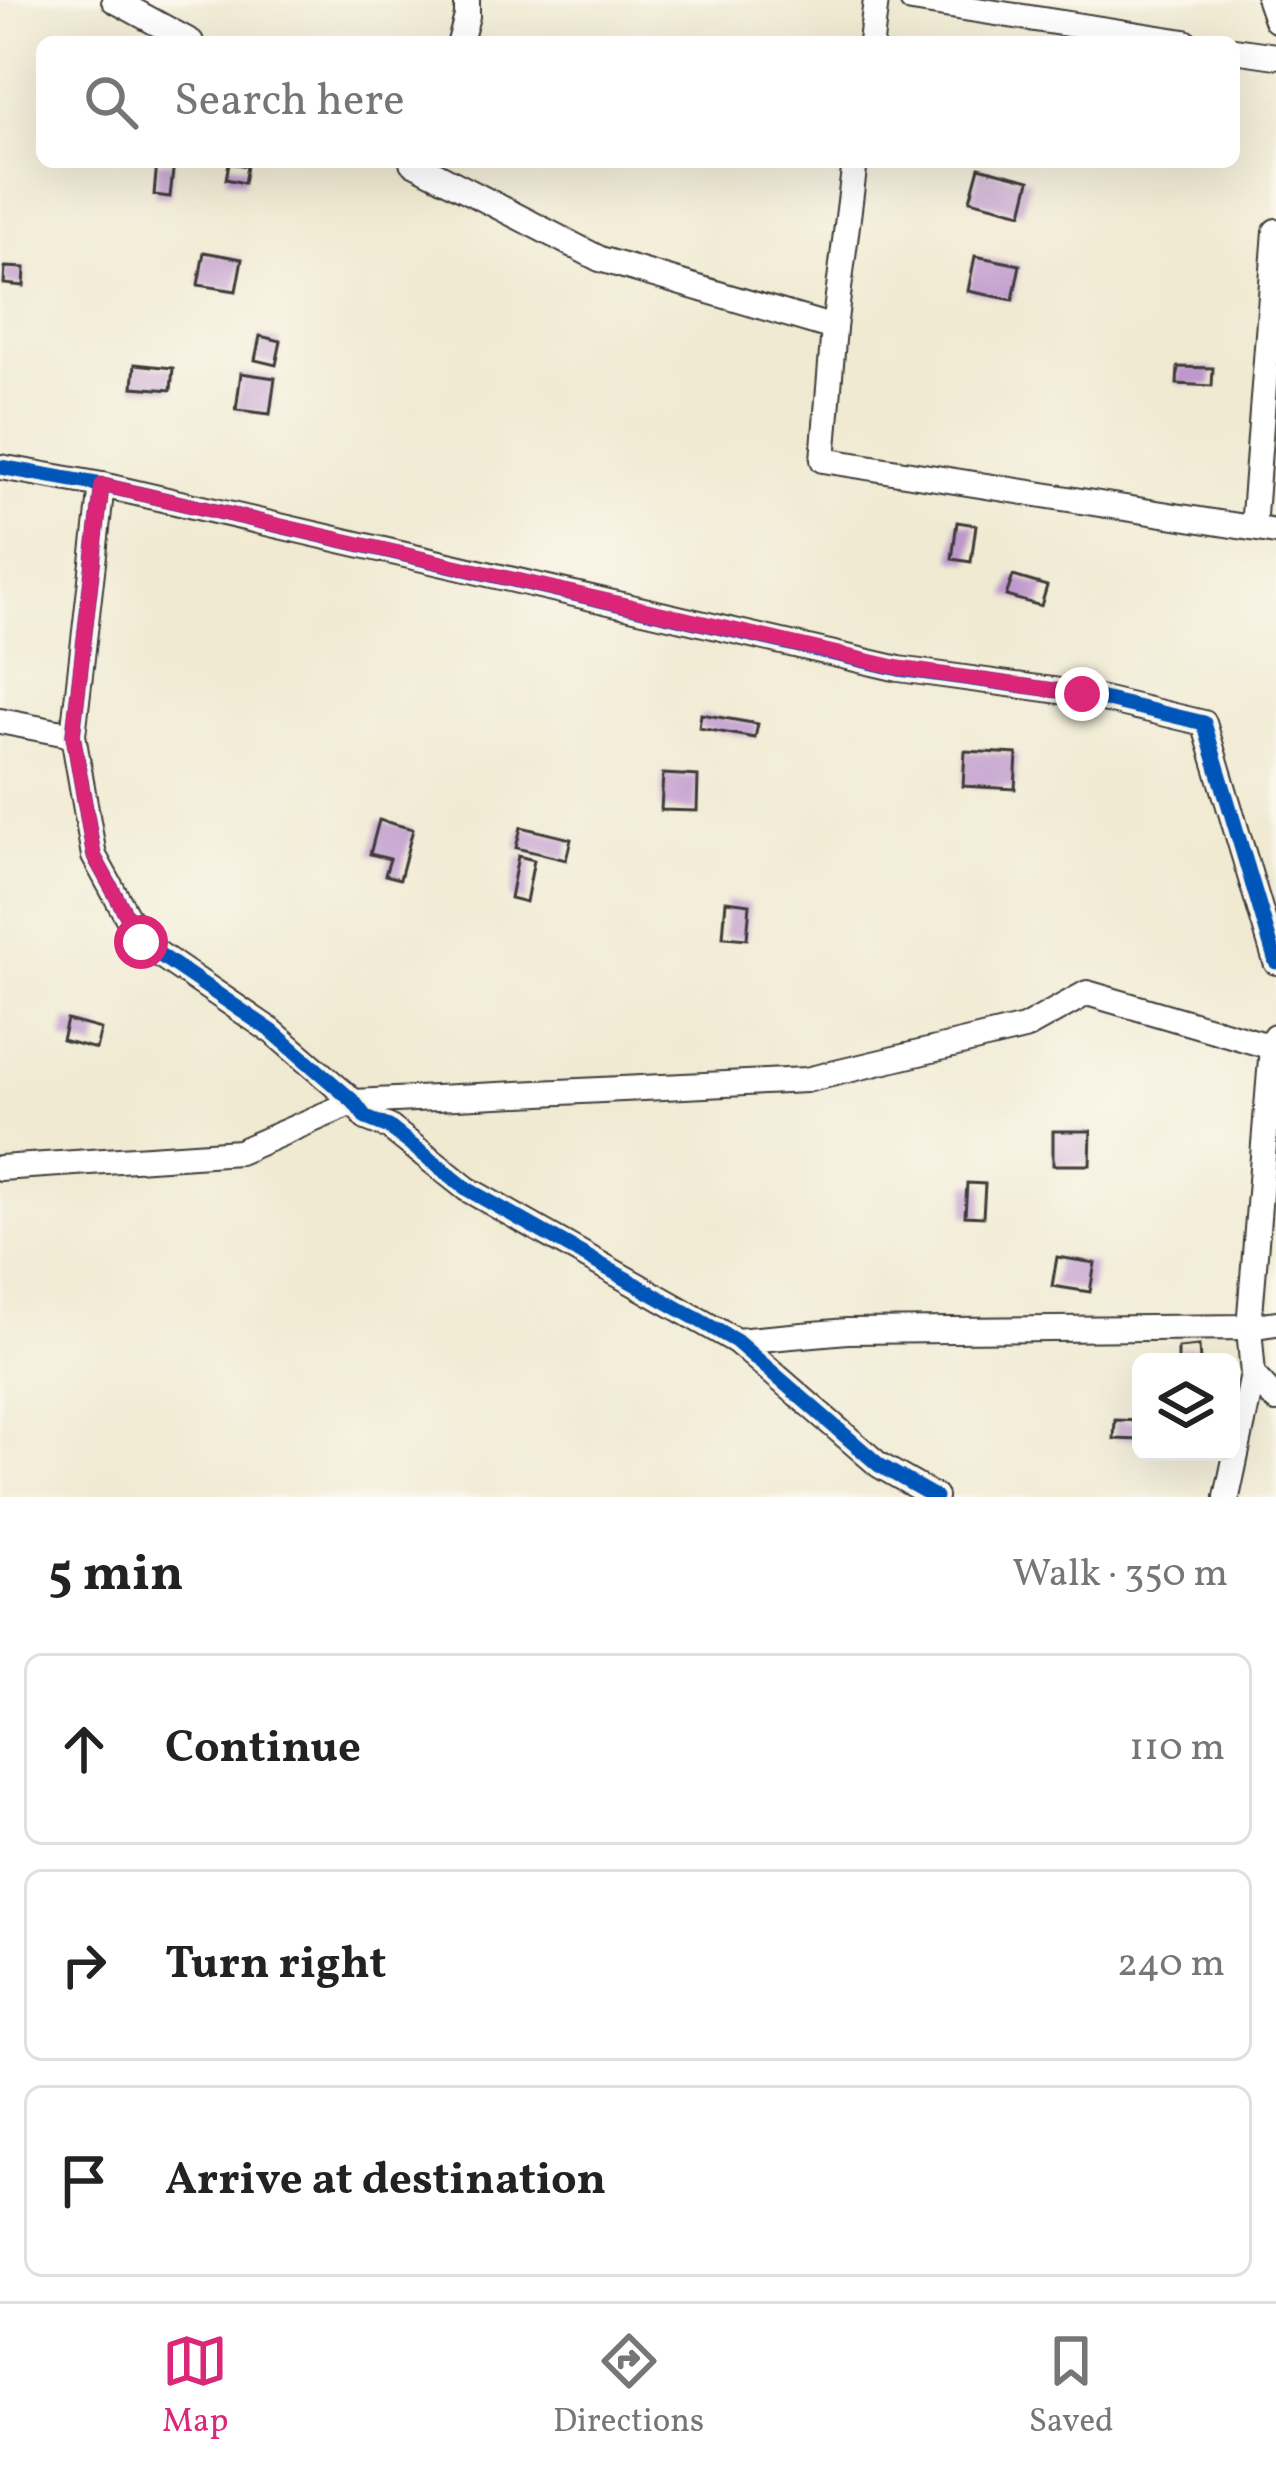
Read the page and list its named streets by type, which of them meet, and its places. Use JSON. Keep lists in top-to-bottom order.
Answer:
{
  "page": {
    "search": "Search here",
    "heading": ["5 min", "Walk · 350 m"],
    "list": [
      ["Continue", "110 m"],
      ["Turn right", "240 m"],
      "Arrive at destination"
    ],
    "nav": ["Map", "Directions", "Saved"]
  }
}
